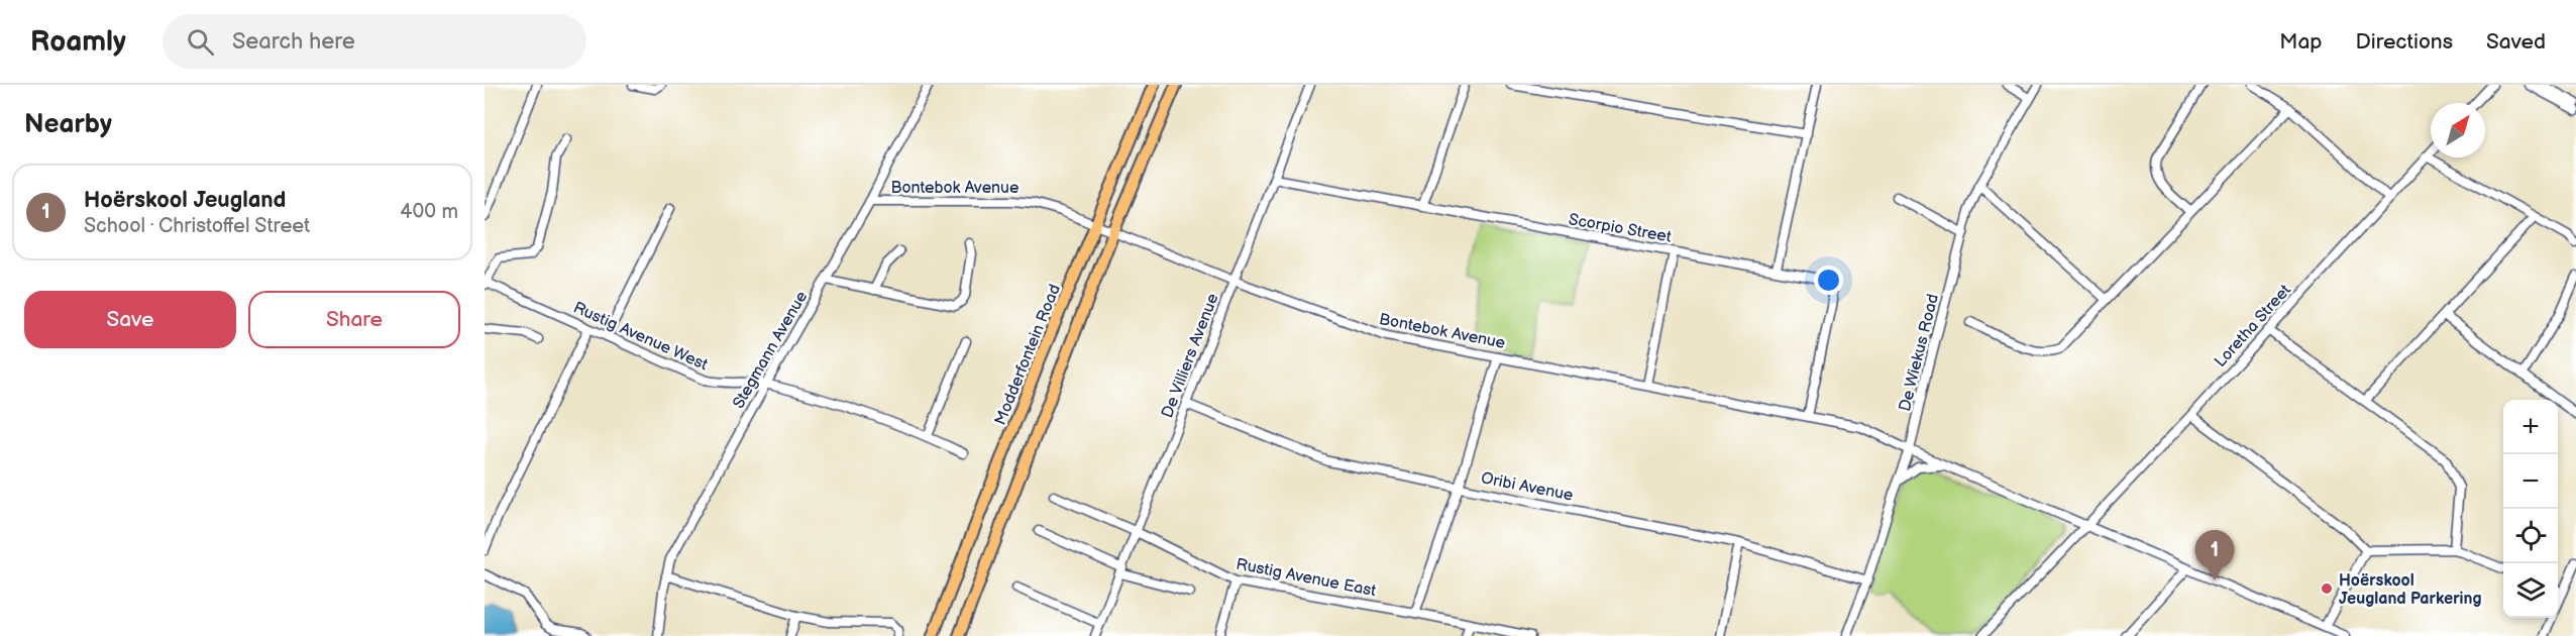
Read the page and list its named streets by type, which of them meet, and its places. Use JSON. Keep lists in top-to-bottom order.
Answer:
{
  "streets": {
    "main road": ["Modderfontein Road"],
    "street": [
      "Bontebok Avenue",
      "Scorpio Street",
      "Loretha Street",
      "Rustig Avenue West",
      "Stegmann Avenue",
      "De Wiekus Road",
      "De Villiers Avenue",
      "Oribi Avenue",
      "Rustig Avenue East"
    ]
  },
  "crossings": [
    ["Bontebok Avenue", "Scorpio Street"],
    ["Bontebok Avenue", "Loretha Street"],
    ["Bontebok Avenue", "Stegmann Avenue"],
    ["Bontebok Avenue", "De Wiekus Road"],
    ["Bontebok Avenue", "Modderfontein Road"],
    ["Bontebok Avenue", "De Villiers Avenue"],
    ["Scorpio Street", "De Villiers Avenue"],
    ["Rustig Avenue West", "Stegmann Avenue"],
    ["De Wiekus Road", "Oribi Avenue"],
    ["De Villiers Avenue", "Oribi Avenue"],
    ["De Villiers Avenue", "Rustig Avenue East"]
  ],
  "places": ["Hoërskool Jeugland Parkering"],
  "north": "top right",
  "page": {
    "header": "Roamly",
    "search": "Search here",
    "nav": ["Map", "Directions", "Saved"],
    "heading": "Nearby",
    "list": [
      {
        "mark": "1",
        "name": "Hoërskool Jeugland",
        "note": "School · Christoffel Street",
        "value": "400 m"
      }
    ],
    "buttons": ["Save", "Share"],
    "map_buttons": ["+", "−"],
    "pins": "1"
  }
}
